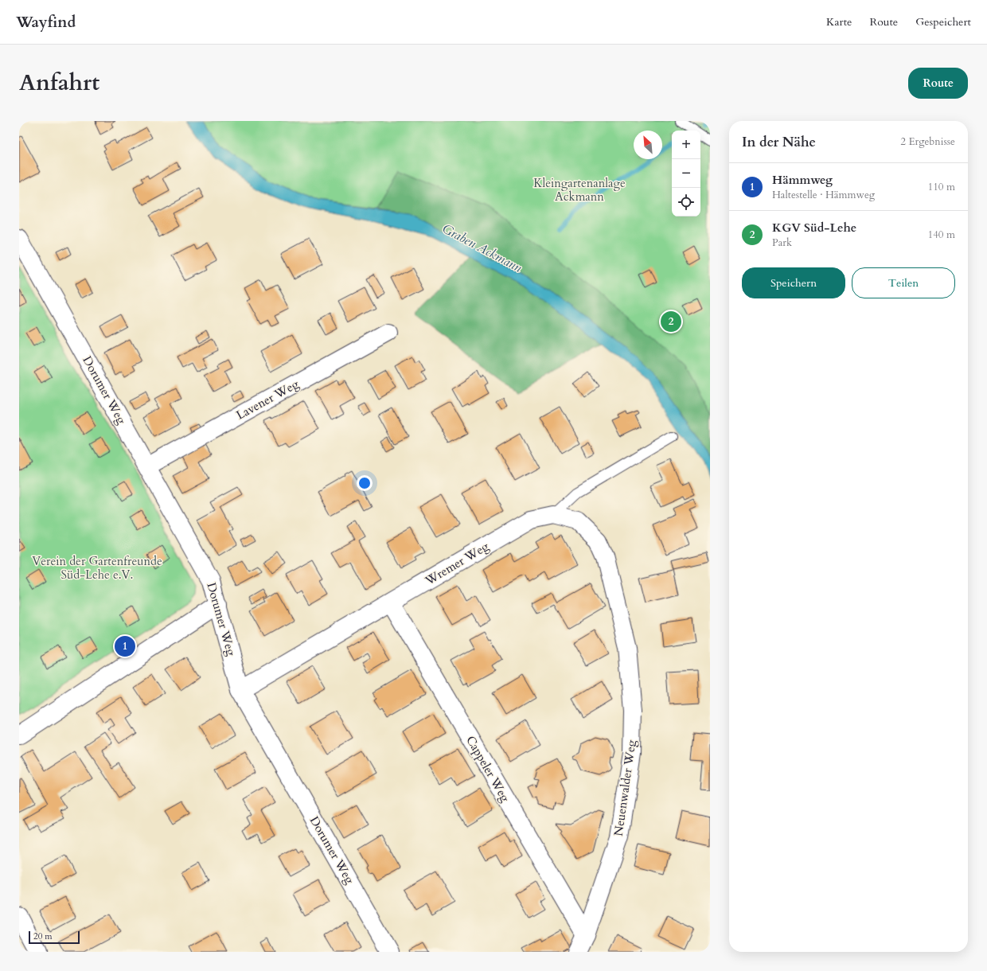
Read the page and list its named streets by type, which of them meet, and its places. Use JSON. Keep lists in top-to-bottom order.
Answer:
{
  "streets": {
    "street": [
      "Dorumer Weg",
      "Lavener Weg",
      "Wremer Weg",
      "Cappeler Weg",
      "Neuenwalder Weg"
    ]
  },
  "crossings": [
    ["Dorumer Weg", "Lavener Weg"],
    ["Dorumer Weg", "Wremer Weg"],
    ["Wremer Weg", "Cappeler Weg"],
    ["Wremer Weg", "Neuenwalder Weg"],
    ["Cappeler Weg", "Neuenwalder Weg"]
  ],
  "water": ["Graben Ackmann"],
  "parks": ["Kleingartenanlage Ackmann", "Verein der Gartenfreunde Süd-Lehe e.V."],
  "scale_bar": "20 m",
  "north": "top left",
  "page": {
    "header": "Wayfind",
    "nav": ["Karte", "Route", "Gespeichert"],
    "title": "Anfahrt",
    "buttons": [
      "Route",
      ["Speichern", "Teilen"]
    ],
    "heading": ["In der Nähe", "2 Ergebnisse"],
    "map_buttons": ["+", "−"],
    "list": [
      {
        "mark": "1",
        "name": "Hämmweg",
        "note": "Haltestelle · Hämmweg",
        "value": "110 m"
      },
      {
        "mark": "2",
        "name": "KGV Süd-Lehe",
        "note": "Park",
        "value": "140 m"
      }
    ],
    "pins": ["2", "1"],
    "scale": "20 m"
  }
}
